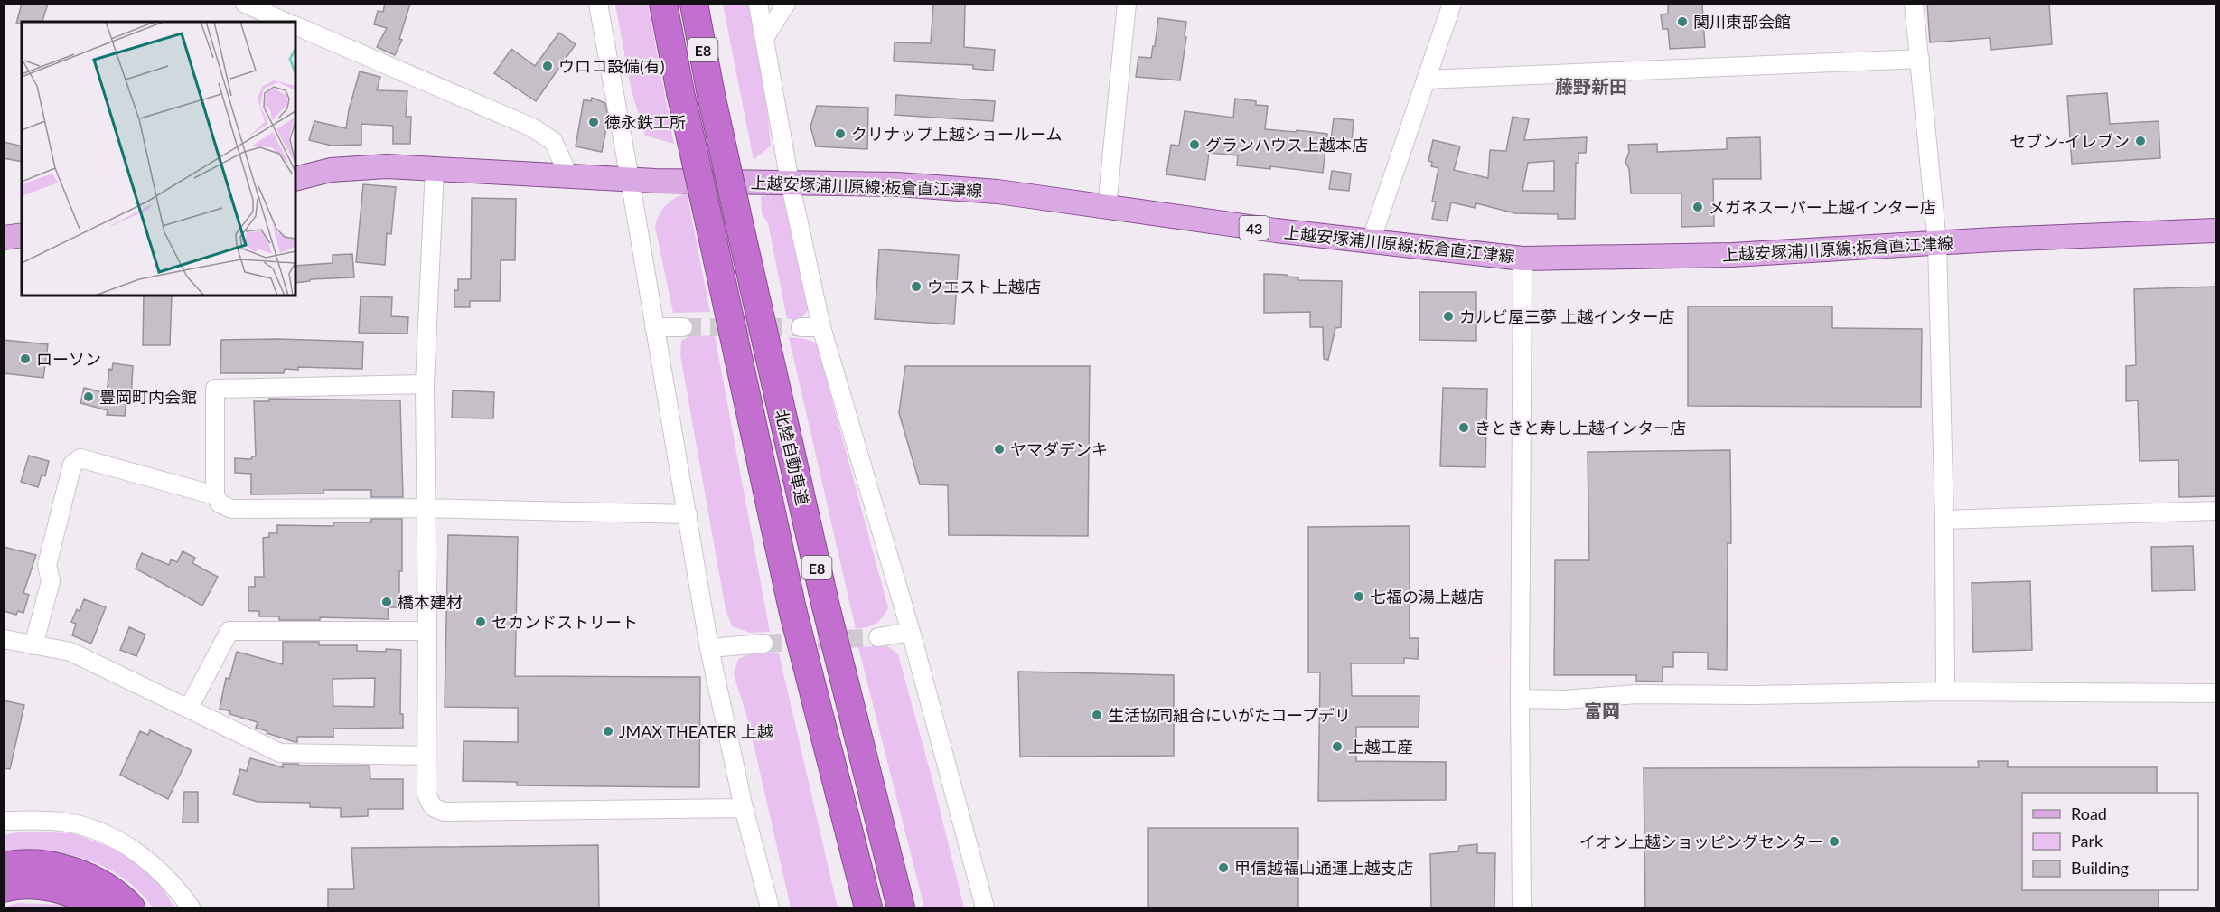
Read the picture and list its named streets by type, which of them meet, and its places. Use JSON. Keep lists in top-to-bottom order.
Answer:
{
  "streets": {
    "highway": ["E8", "北陸自動車道"],
    "main road": ["上越安塚浦川原線;板倉直江津線", "43"]
  },
  "districts": ["藤野新田", "富岡"],
  "places": [
    "関川東部会館",
    "ウロコ設備(有)",
    "徳永鉄工所",
    "クリナップ上越ショールーム",
    "セブン-イレブン",
    "グランハウス上越本店",
    "メガネスーパー上越インター店",
    "ウエスト上越店",
    "カルビ屋三夢 上越インター店",
    "ローソン",
    "豊岡町内会館",
    "きときと寿し上越インター店",
    "ヤマダデンキ",
    "七福の湯上越店",
    "橋本建材",
    "セカンドストリート",
    "生活協同組合にいがたコープデリ",
    "JMAX THEATER 上越",
    "上越工産",
    "イオン上越ショッピングセンター",
    "甲信越福山通運上越支店"
  ],
  "legend": ["Road", "Park", "Building"]
}
